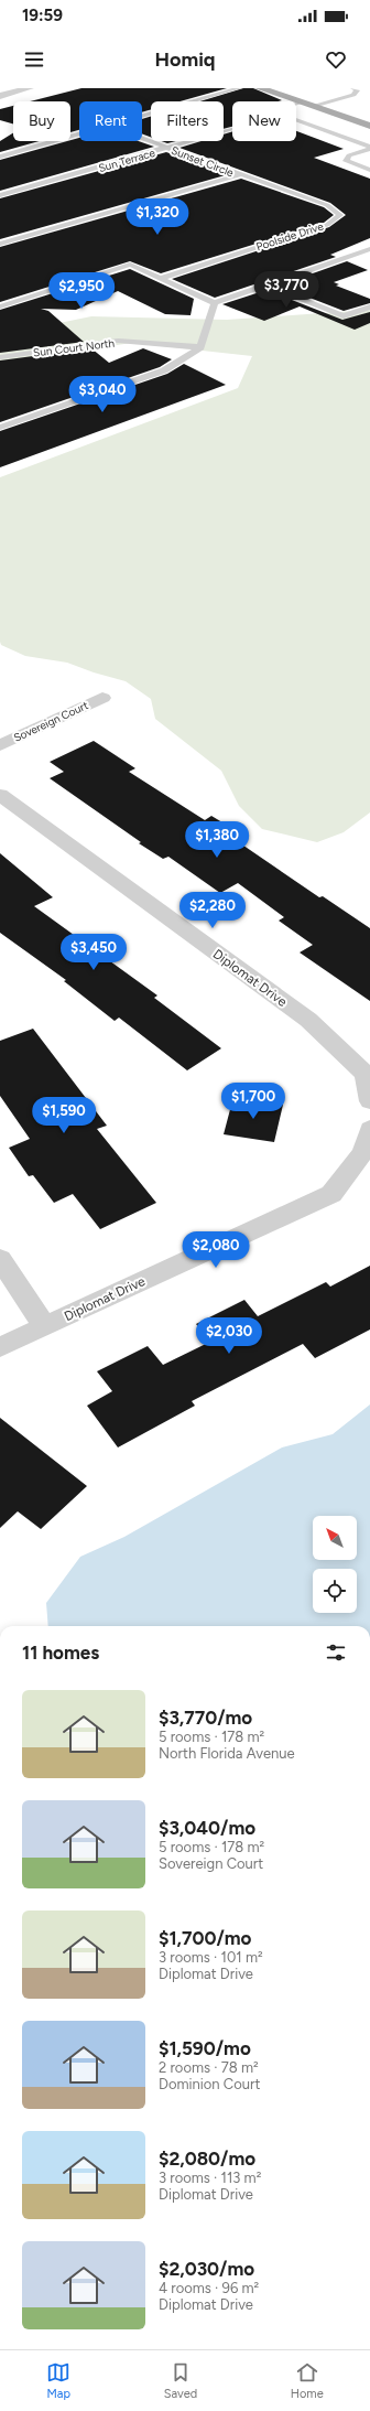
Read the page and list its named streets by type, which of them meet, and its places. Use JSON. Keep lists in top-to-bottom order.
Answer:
{
  "streets": {
    "street": ["Sovereign Court", "Diplomat Drive"],
    "lane": [
      "Sun Terrace",
      "Sunset Circle",
      "Poolside Drive",
      "Sun Court North"
    ]
  },
  "crossings": [
    ["Sun Terrace", "Sunset Circle"],
    ["Sunset Circle", "Poolside Drive"]
  ],
  "north": "top left",
  "page": {
    "status": "19:59",
    "header": "Homiq",
    "chip": [
      "Buy",
      "Rent",
      "Filters",
      "New"
    ],
    "price": [
      "$1,320",
      "$3,770",
      "$2,950",
      "$3,040",
      "$1,380",
      "$2,280",
      "$3,450",
      "$1,700",
      "$1,590",
      "$2,080",
      "$2,030"
    ],
    "heading": "11 homes",
    "list": [
      {
        "name": "$3,770/mo",
        "note": "5 rooms · 178 m² · North Florida Avenue"
      },
      {
        "name": "$3,040/mo",
        "note": "5 rooms · 178 m² · Sovereign Court"
      },
      {
        "name": "$1,700/mo",
        "note": "3 rooms · 101 m² · Diplomat Drive"
      },
      {
        "name": "$1,590/mo",
        "note": "2 rooms · 78 m² · Dominion Court"
      },
      {
        "name": "$2,080/mo",
        "note": "3 rooms · 113 m² · Diplomat Drive"
      },
      {
        "name": "$2,030/mo",
        "note": "4 rooms · 96 m² · Diplomat Drive"
      }
    ],
    "tabs": ["Map", "Saved", "Home"]
  }
}
